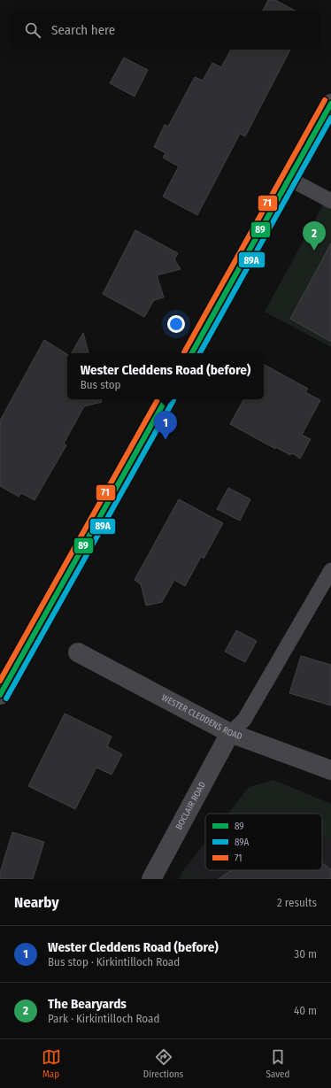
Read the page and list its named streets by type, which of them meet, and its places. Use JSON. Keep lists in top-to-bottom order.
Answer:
{
  "streets": {
    "street": ["WESTER CLEDDENS ROAD", "BOCLAIR ROAD"]
  },
  "crossings": [
    ["WESTER CLEDDENS ROAD", "BOCLAIR ROAD"]
  ],
  "lines": ["transit line 71", "transit line 89", "transit line 89A"],
  "legend": ["89", "89A", "71"],
  "page": {
    "search": "Search here",
    "pins": ["2", "1"],
    "popup": ["Wester Cleddens Road (before)", "Bus stop"],
    "heading": ["Nearby", "2 results"],
    "list": [
      {
        "mark": "1",
        "name": "Wester Cleddens Road (before)",
        "note": "Bus stop · Kirkintilloch Road",
        "value": "30 m"
      },
      {
        "mark": "2",
        "name": "The Bearyards",
        "note": "Park · Kirkintilloch Road",
        "value": "40 m"
      }
    ],
    "nav": ["Map", "Directions", "Saved"]
  }
}
